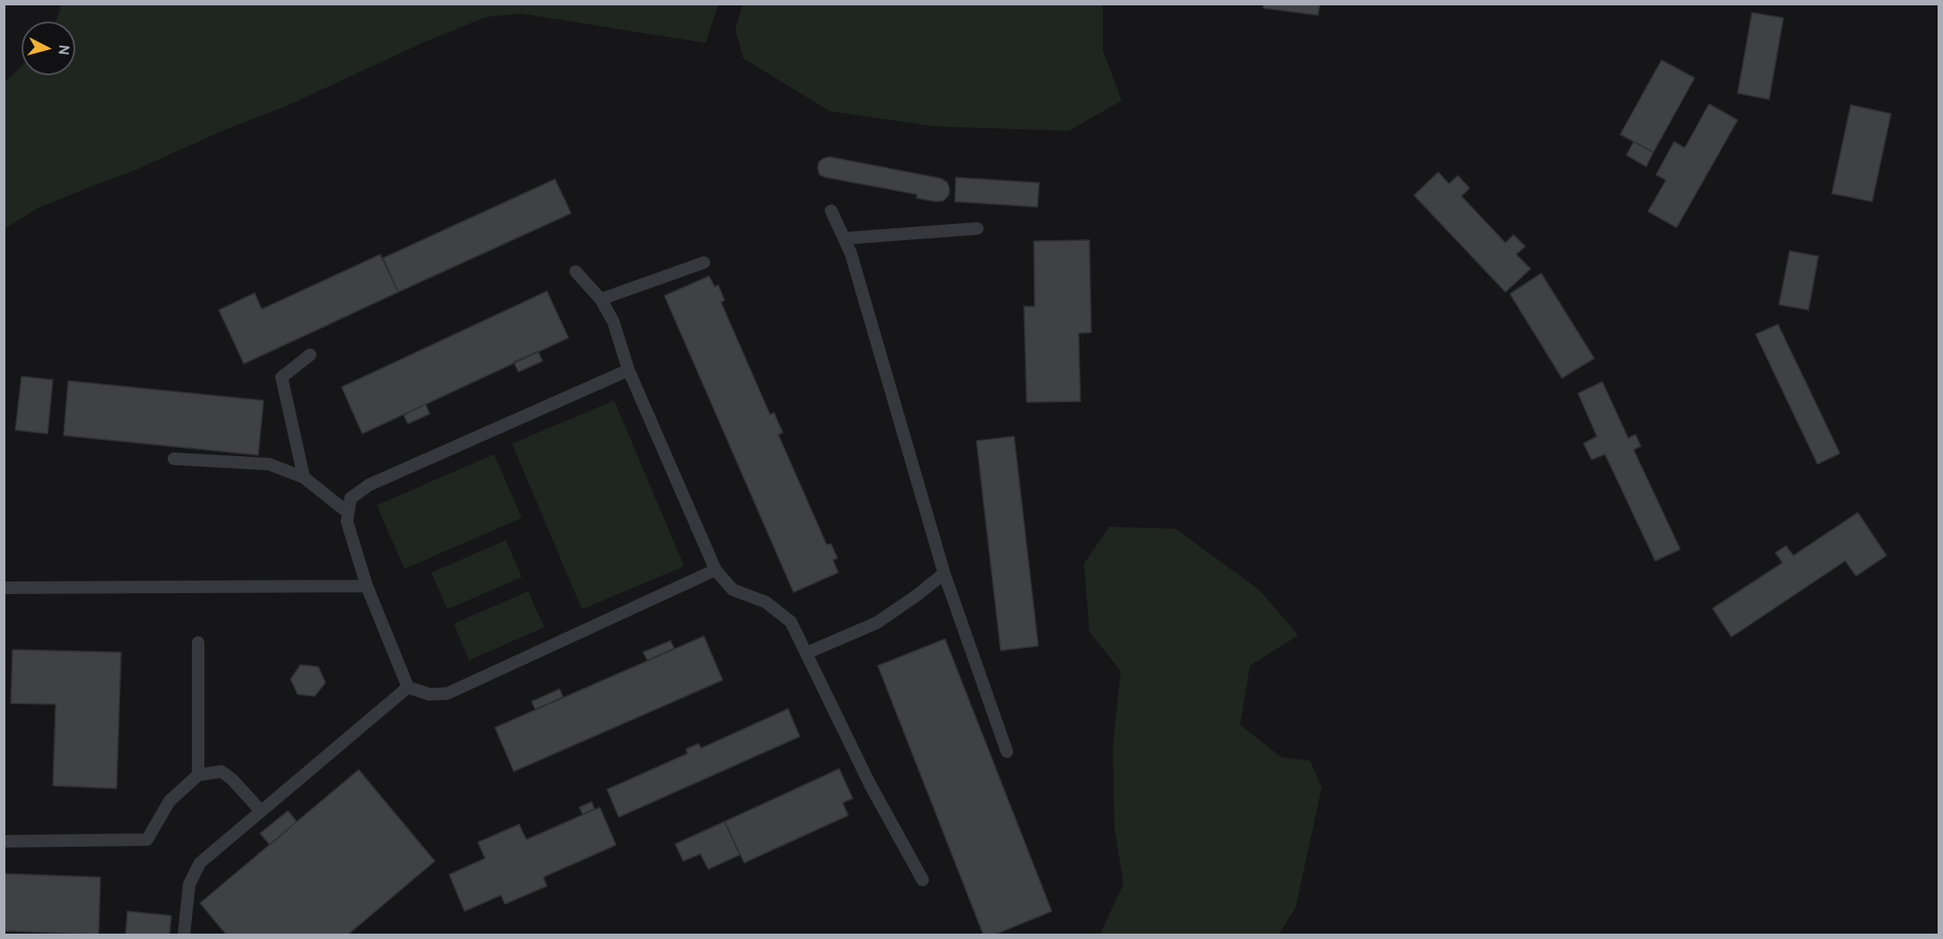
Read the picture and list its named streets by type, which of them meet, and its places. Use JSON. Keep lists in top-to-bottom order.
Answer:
{
  "north": "right"
}
